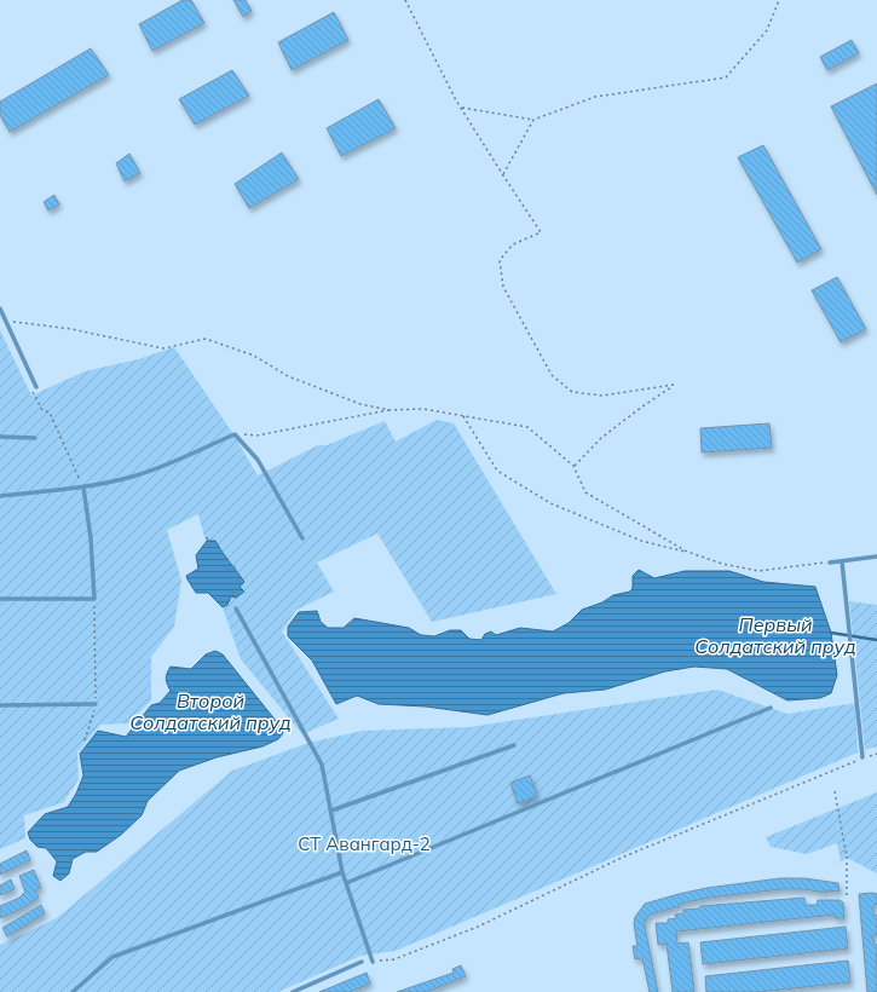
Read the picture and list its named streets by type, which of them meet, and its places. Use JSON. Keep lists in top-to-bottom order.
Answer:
{
  "water": ["Первый Солдатский пруд", "Второй Солдатский пруд"],
  "parks": ["СТ Авангард-2"]
}
